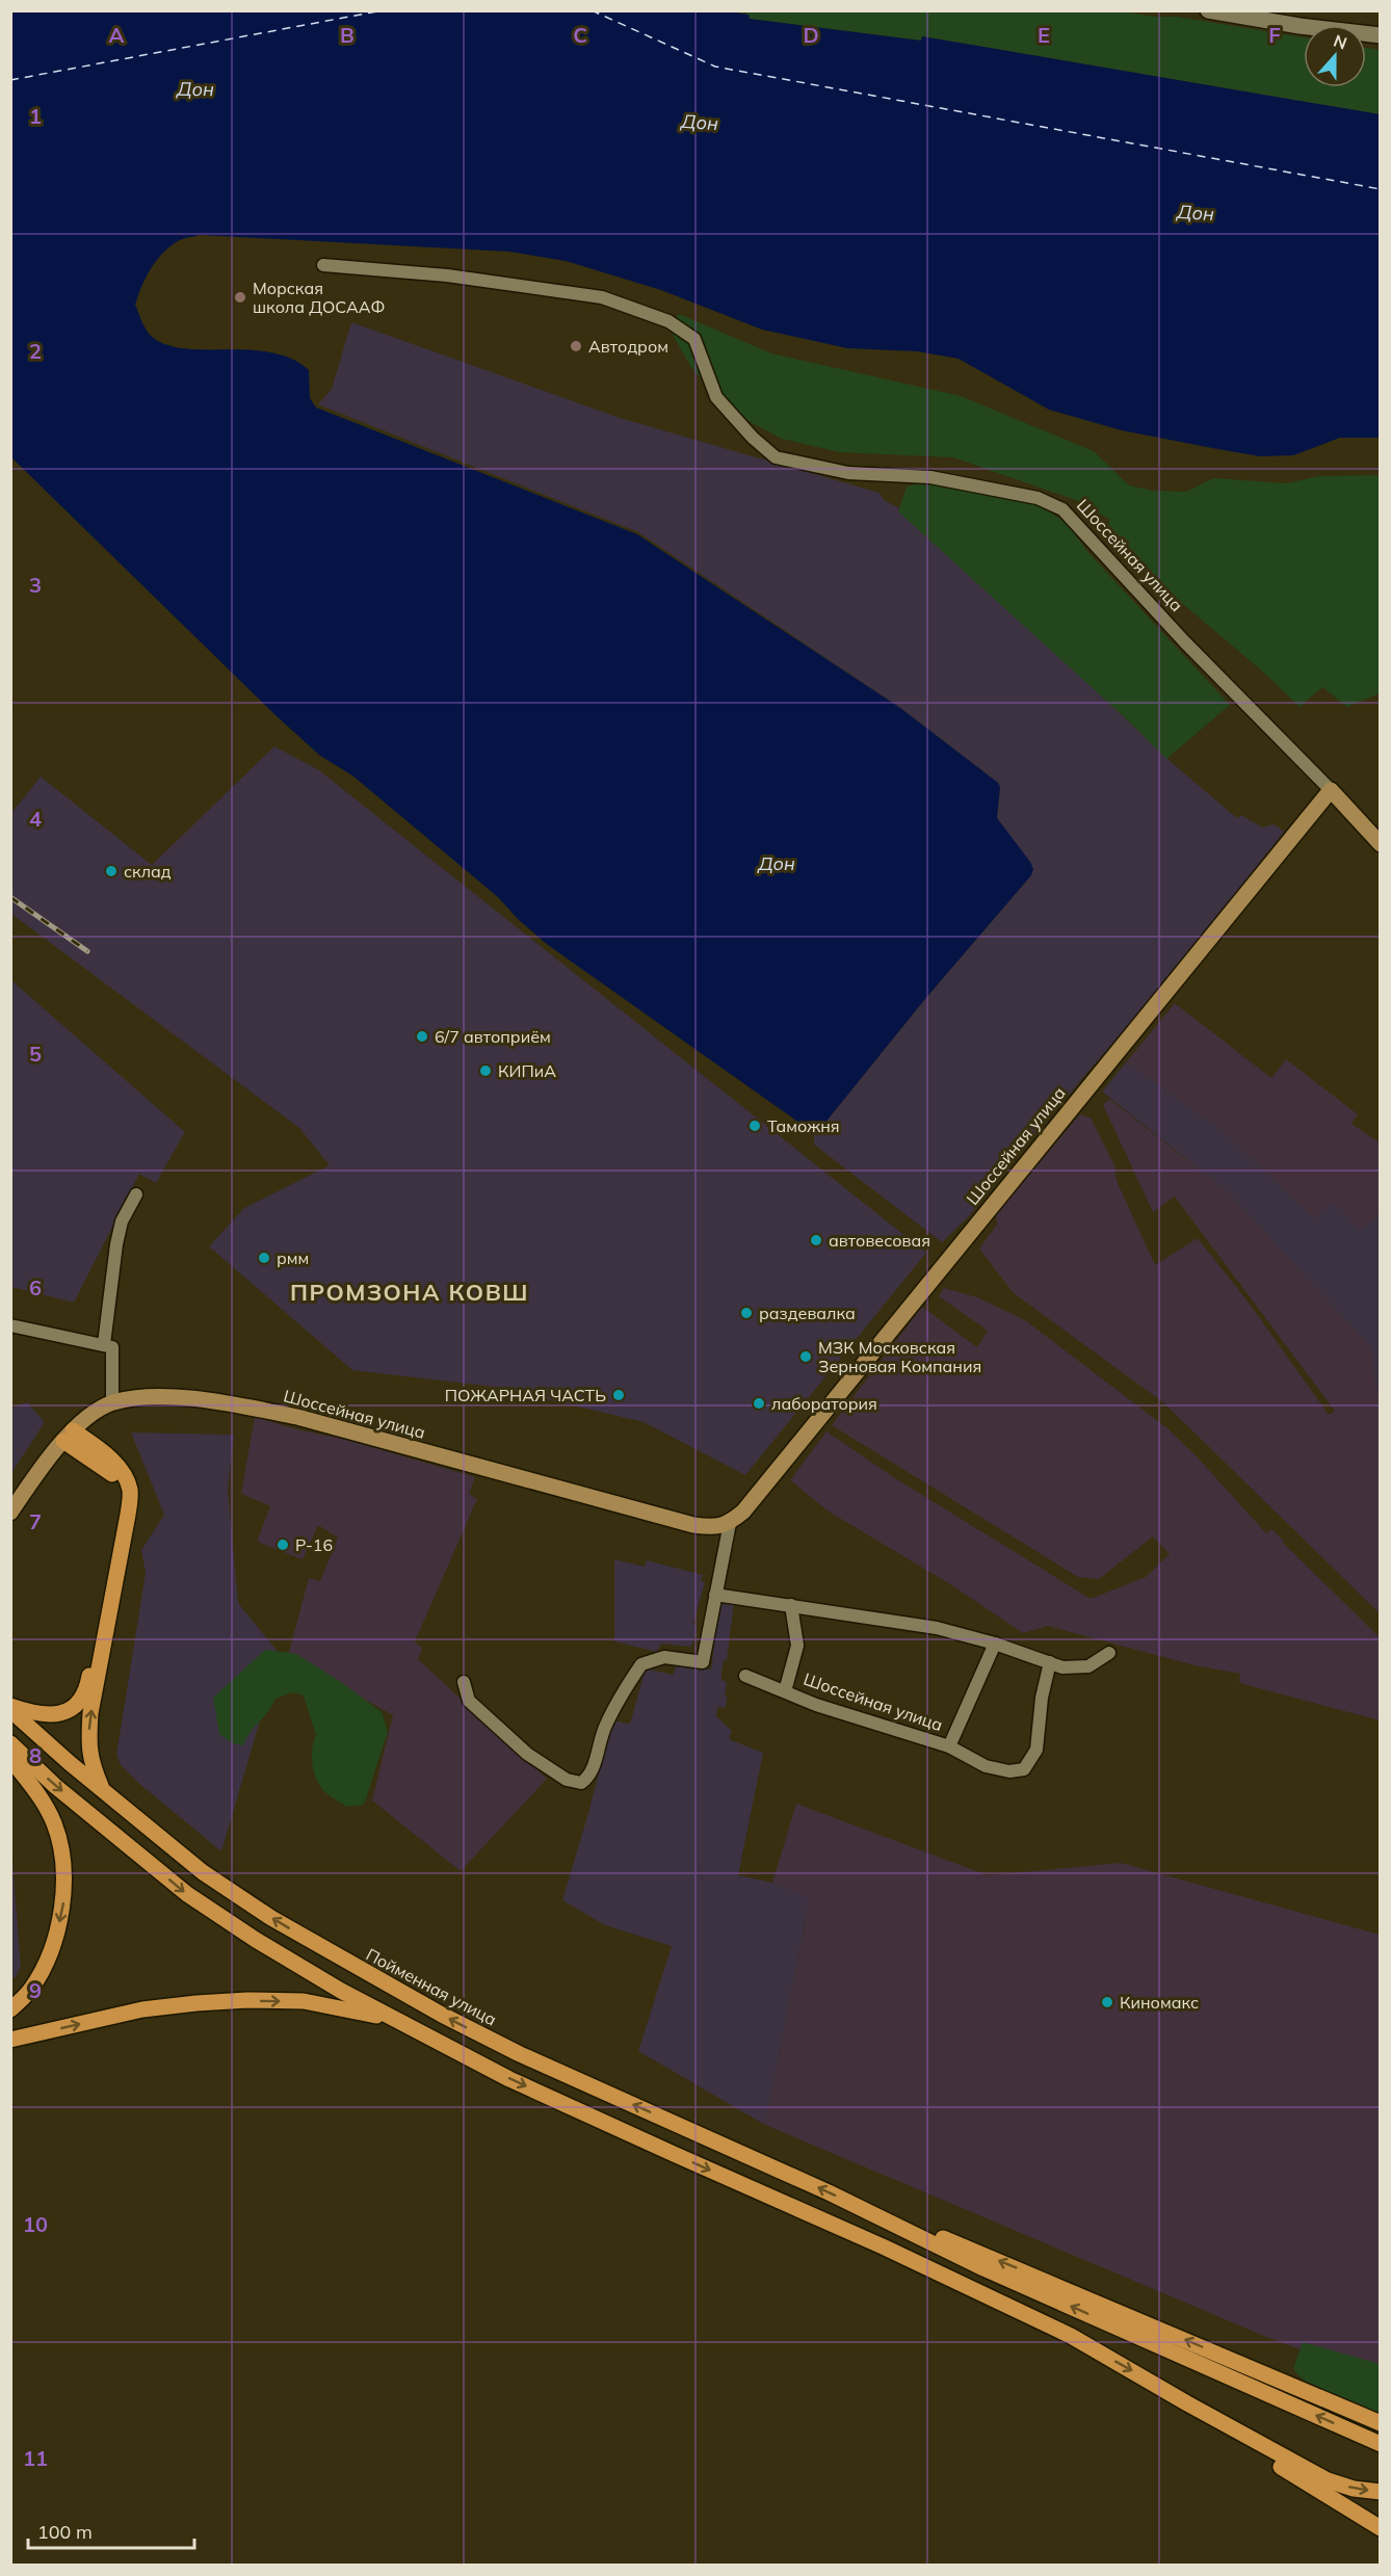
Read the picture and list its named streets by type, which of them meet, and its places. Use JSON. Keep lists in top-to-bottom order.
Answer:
{
  "streets": {
    "main road": ["Шоссейная улица", "Пойменная улица"]
  },
  "districts": ["ПРОМЗОНА КОВШ"],
  "water": ["Дон"],
  "places": [
    "Морская школа ДОСААФ",
    "Автодром",
    "склад",
    "6/7 автоприём",
    "КИПиА",
    "Таможня",
    "автовесовая",
    "рмм",
    "раздевалка",
    "МЗК Московская Зерновая Компания",
    "ПОЖАРНАЯ ЧАСТЬ",
    "лаборатория",
    "Р-16",
    "Киномакс"
  ],
  "scale_bar": "100 m",
  "north": "top",
  "grid": {
    "columns": [
      "A",
      "B",
      "C",
      "D",
      "E",
      "F"
    ],
    "rows": [
      "1",
      "2",
      "3",
      "4",
      "5",
      "6",
      "7",
      "8",
      "9",
      "10",
      "11"
    ]
  }
}
